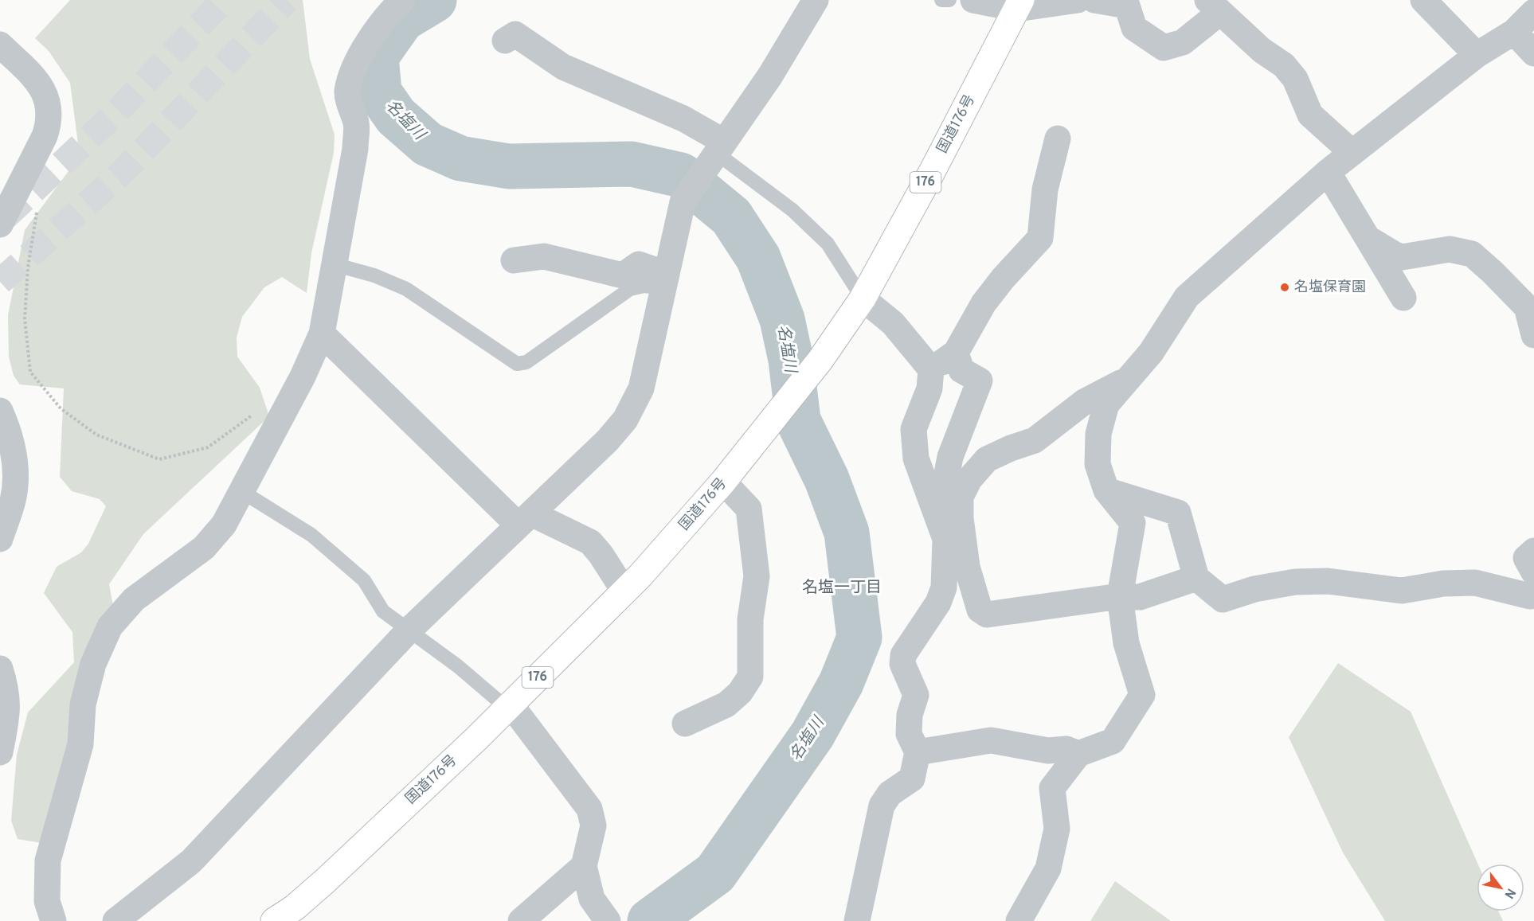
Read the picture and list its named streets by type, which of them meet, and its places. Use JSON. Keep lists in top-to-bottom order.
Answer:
{
  "streets": {
    "highway": ["国道176号", "176"]
  },
  "districts": ["名塩一丁目"],
  "water": ["名塩川"],
  "places": ["名塩保育園"],
  "north": "bottom right"
}
